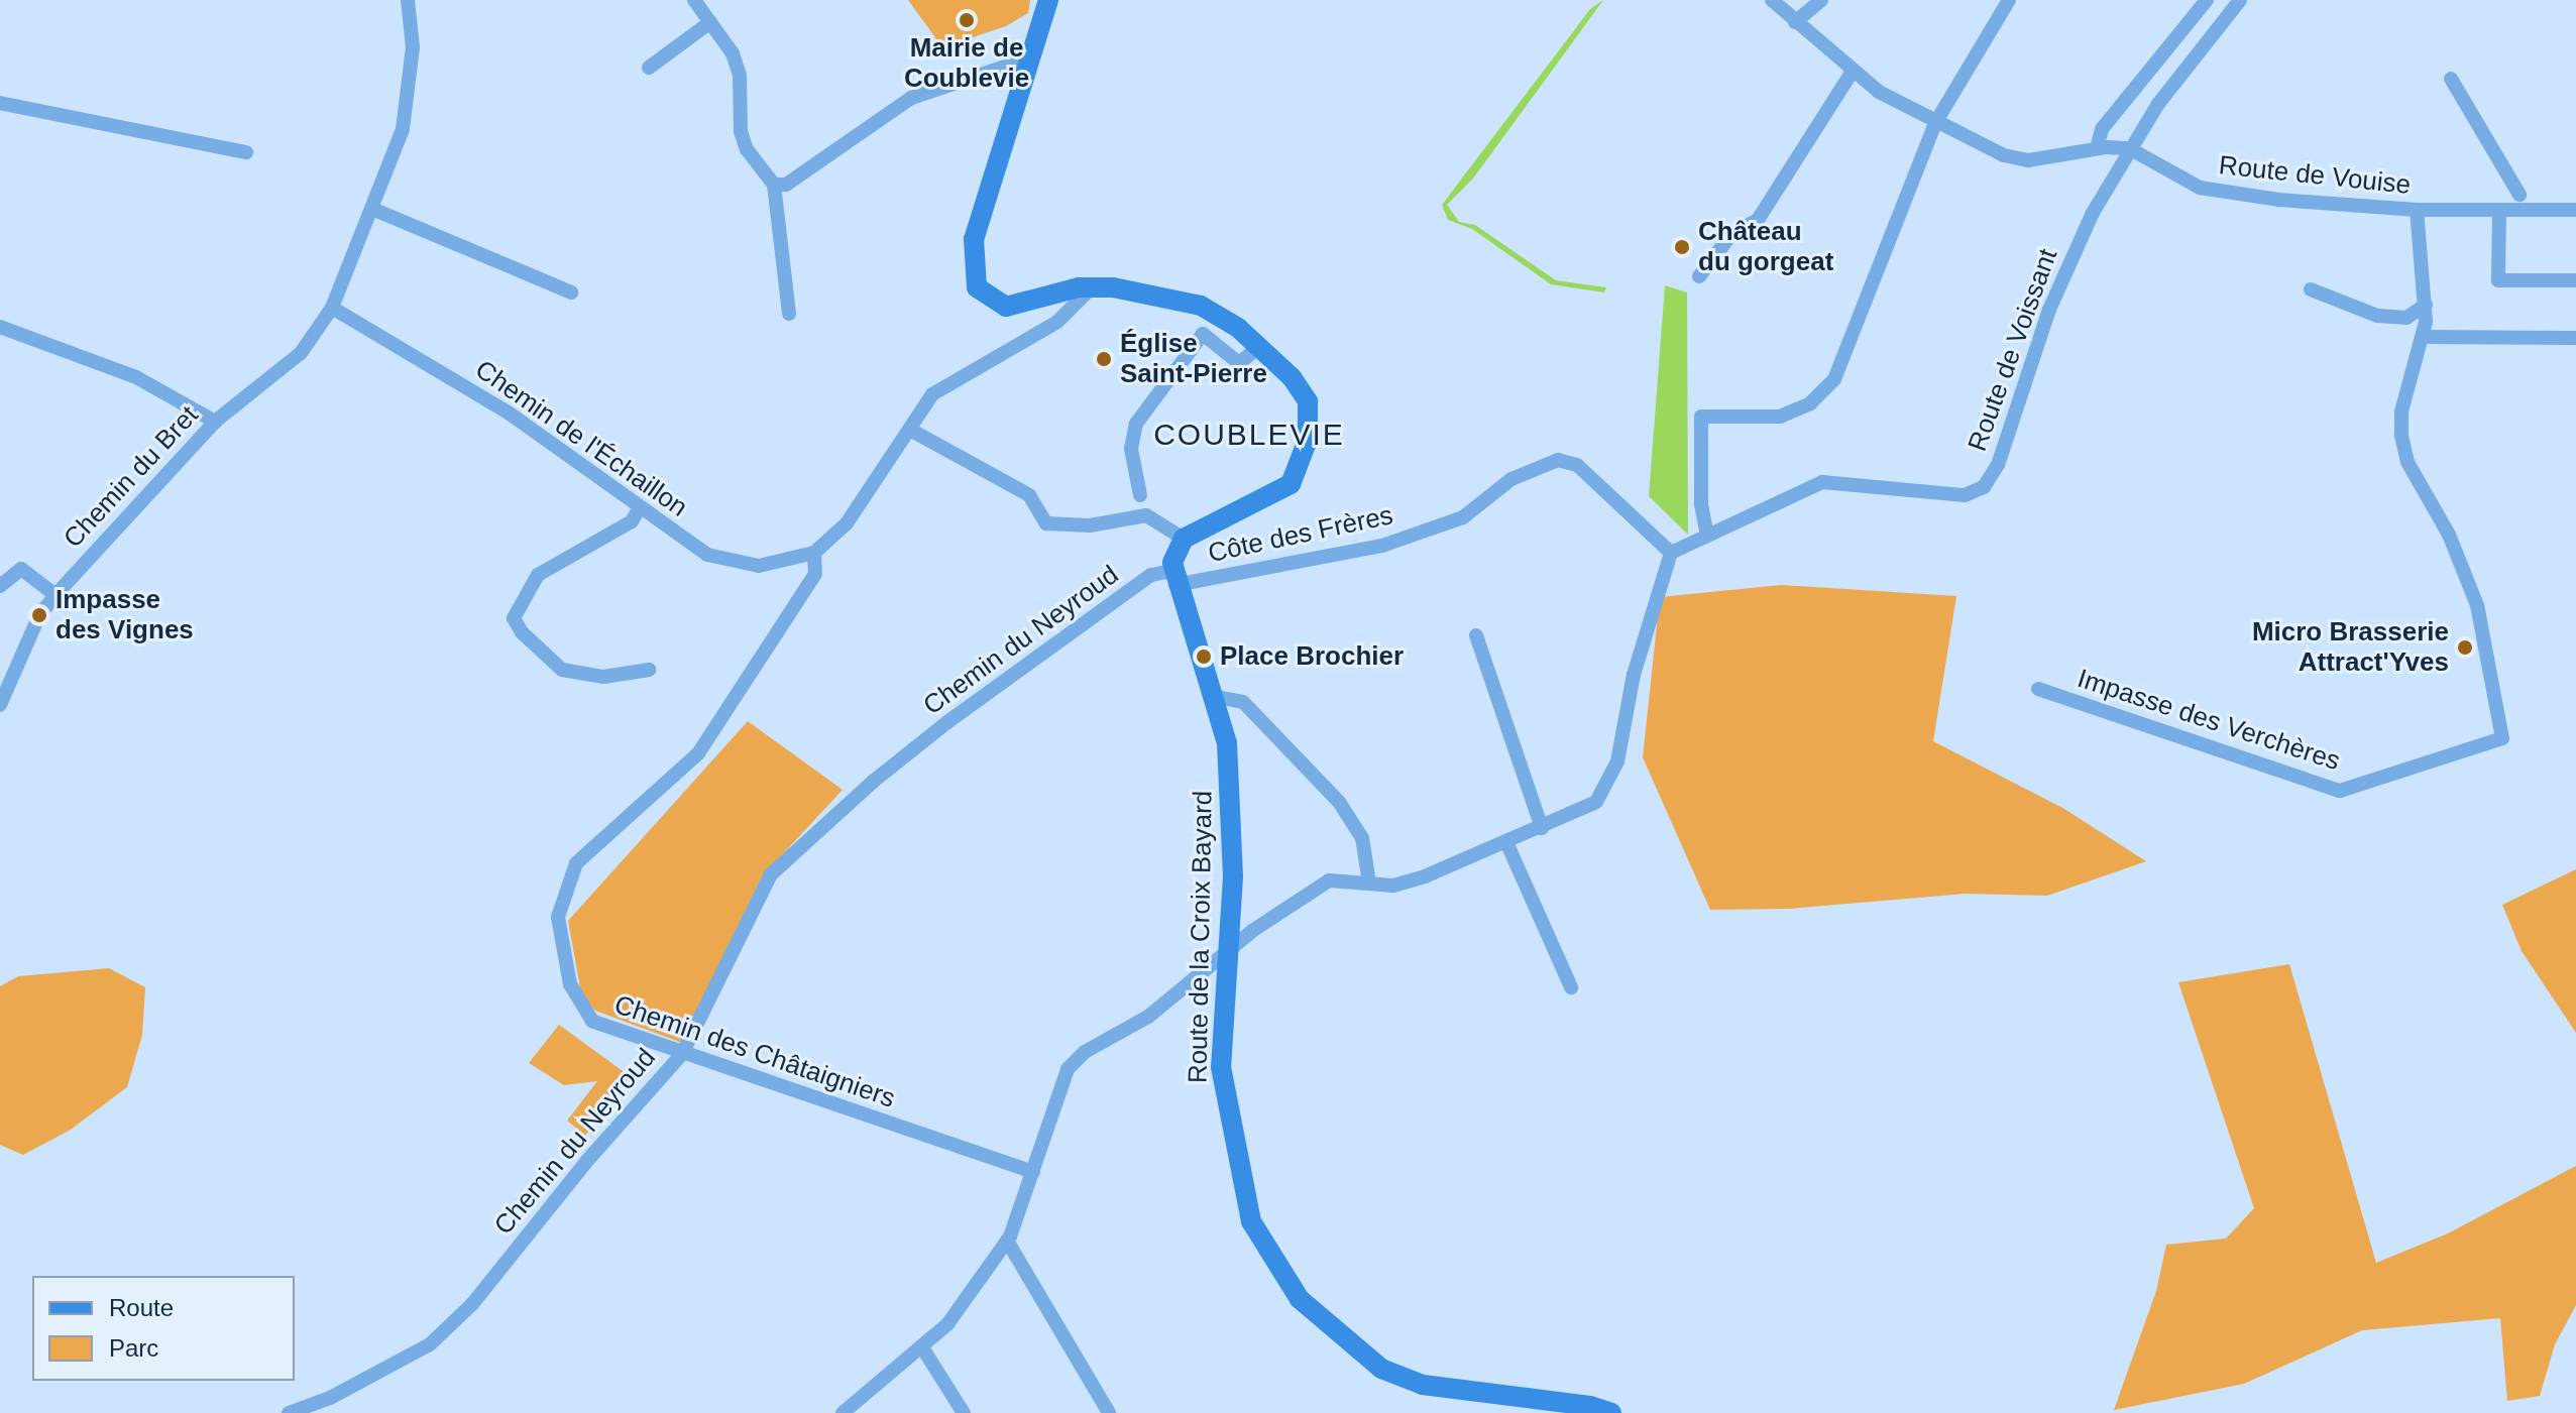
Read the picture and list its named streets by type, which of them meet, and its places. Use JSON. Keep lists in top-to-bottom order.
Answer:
{
  "streets": {
    "main road": ["Route de la Croix Bayard"],
    "street": [
      "Route de Vouise",
      "Route de Voissant",
      "Chemin de l'Échaillon",
      "Chemin du Bret",
      "Côte des Frères",
      "Chemin du Neyroud",
      "Impasse des Verchères",
      "Chemin des Châtaigniers"
    ]
  },
  "crossings": [
    ["Route de Vouise", "Route de Voissant"],
    ["Route de Voissant", "Côte des Frères"],
    ["Chemin de l'Échaillon", "Chemin du Bret"],
    ["Chemin de l'Échaillon", "Chemin des Châtaigniers"],
    ["Côte des Frères", "Chemin du Neyroud"],
    ["Côte des Frères", "Route de la Croix Bayard"],
    ["Chemin du Neyroud", "Route de la Croix Bayard"],
    ["Chemin du Neyroud", "Chemin des Châtaigniers"]
  ],
  "districts": ["COUBLEVIE"],
  "places": [
    "Mairie de Coublevie",
    "Château du gorgeat",
    "Église Saint-Pierre",
    "Impasse des Vignes",
    "Micro Brasserie Attract'Yves",
    "Place Brochier"
  ],
  "legend": ["Route", "Parc"]
}
